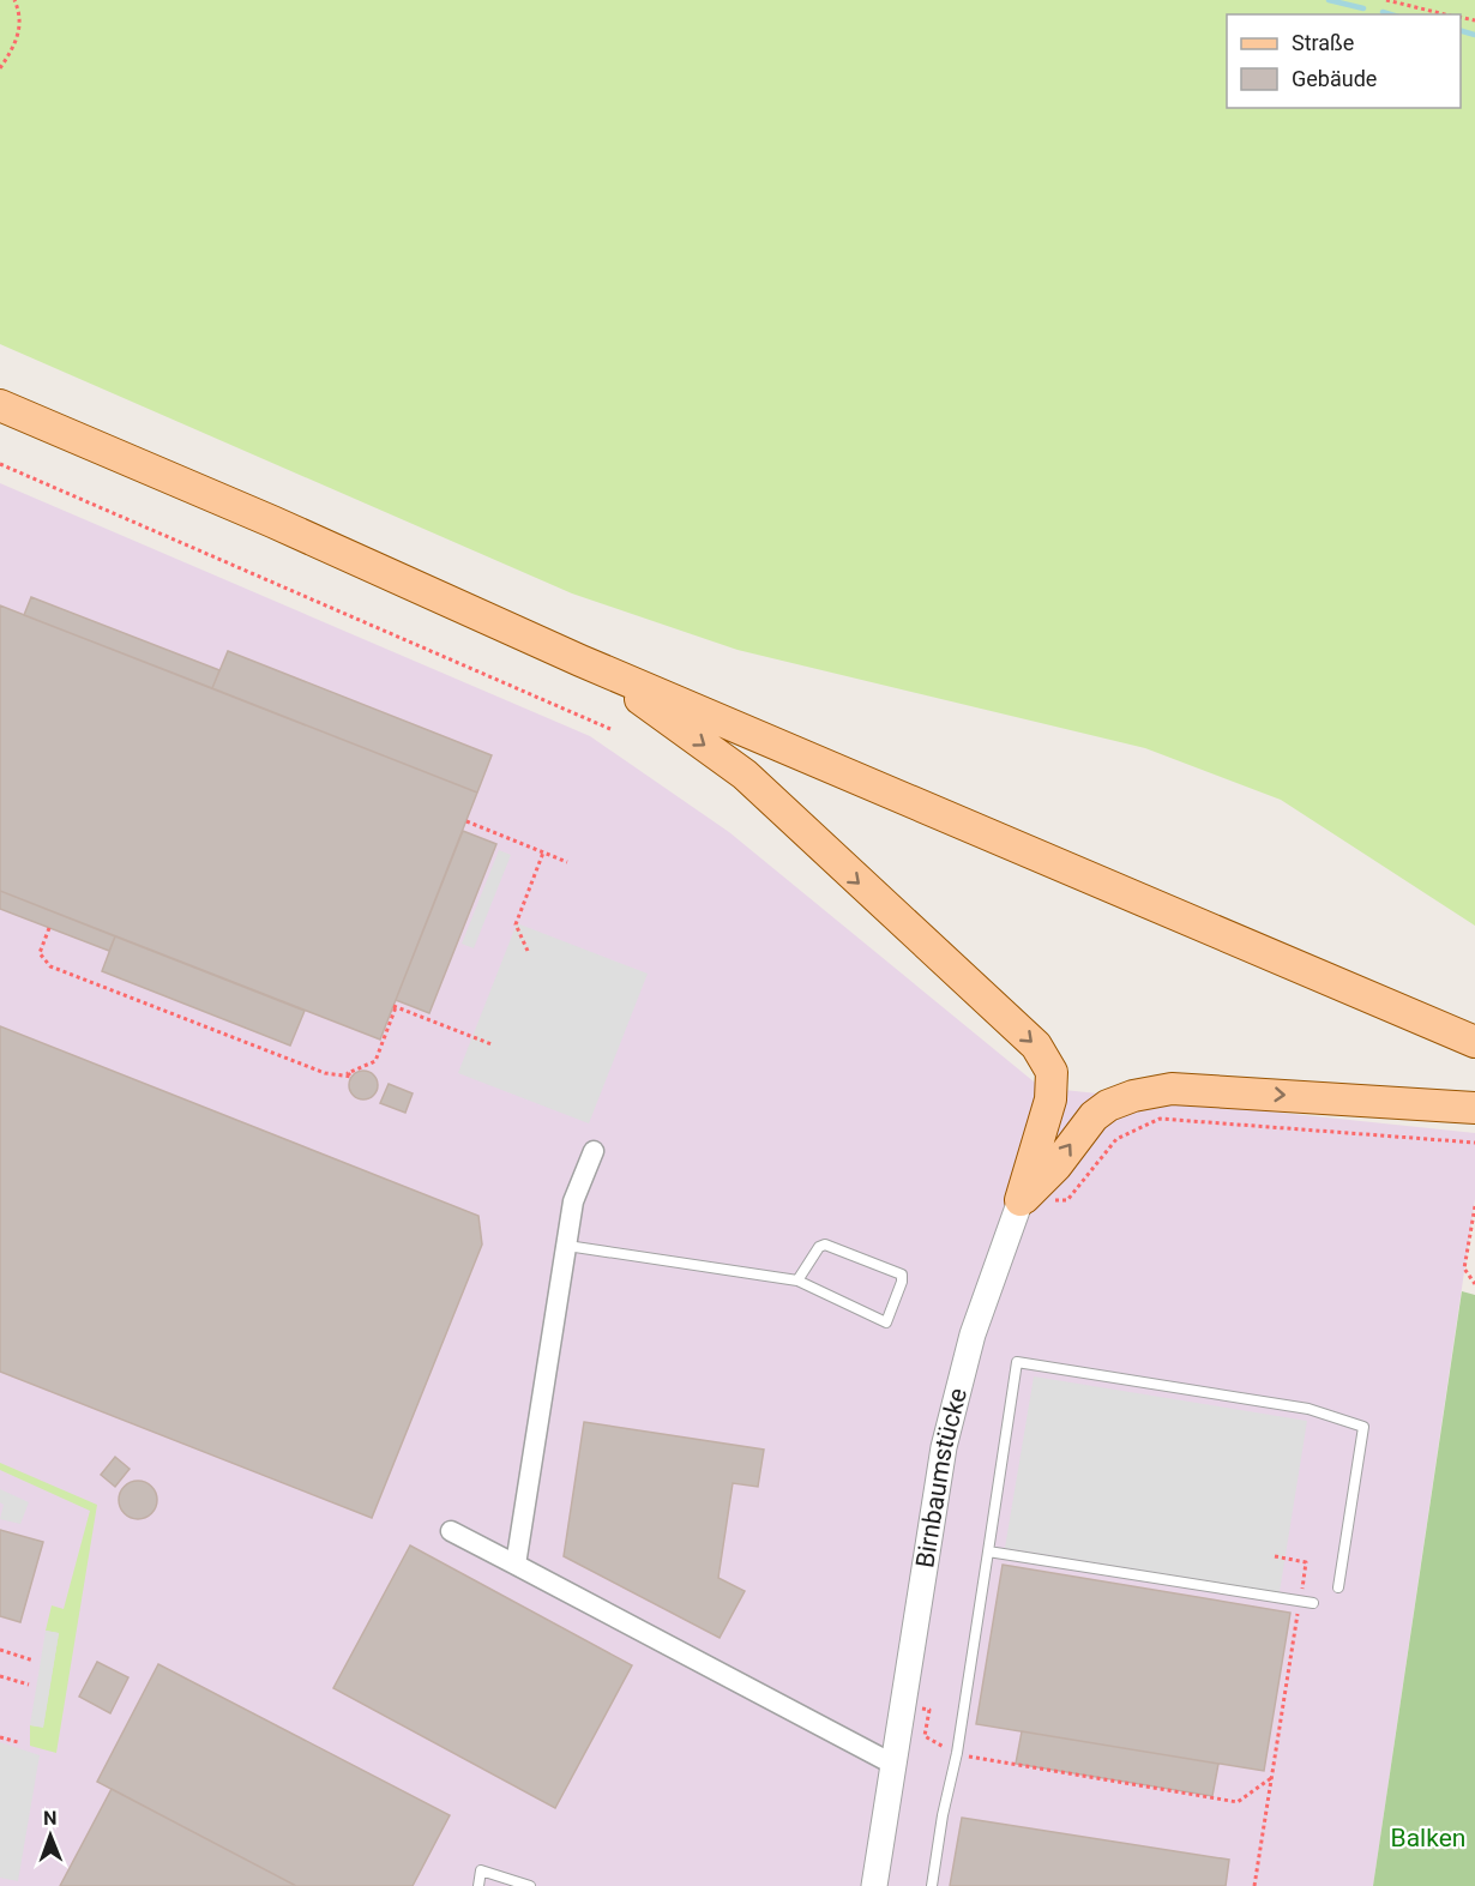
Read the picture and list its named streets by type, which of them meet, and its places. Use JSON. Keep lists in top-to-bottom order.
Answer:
{
  "streets": {
    "street": ["Birnbaumstücke"]
  },
  "parks": ["Balken"],
  "legend": ["Straße", "Gebäude"],
  "north": "top"
}
